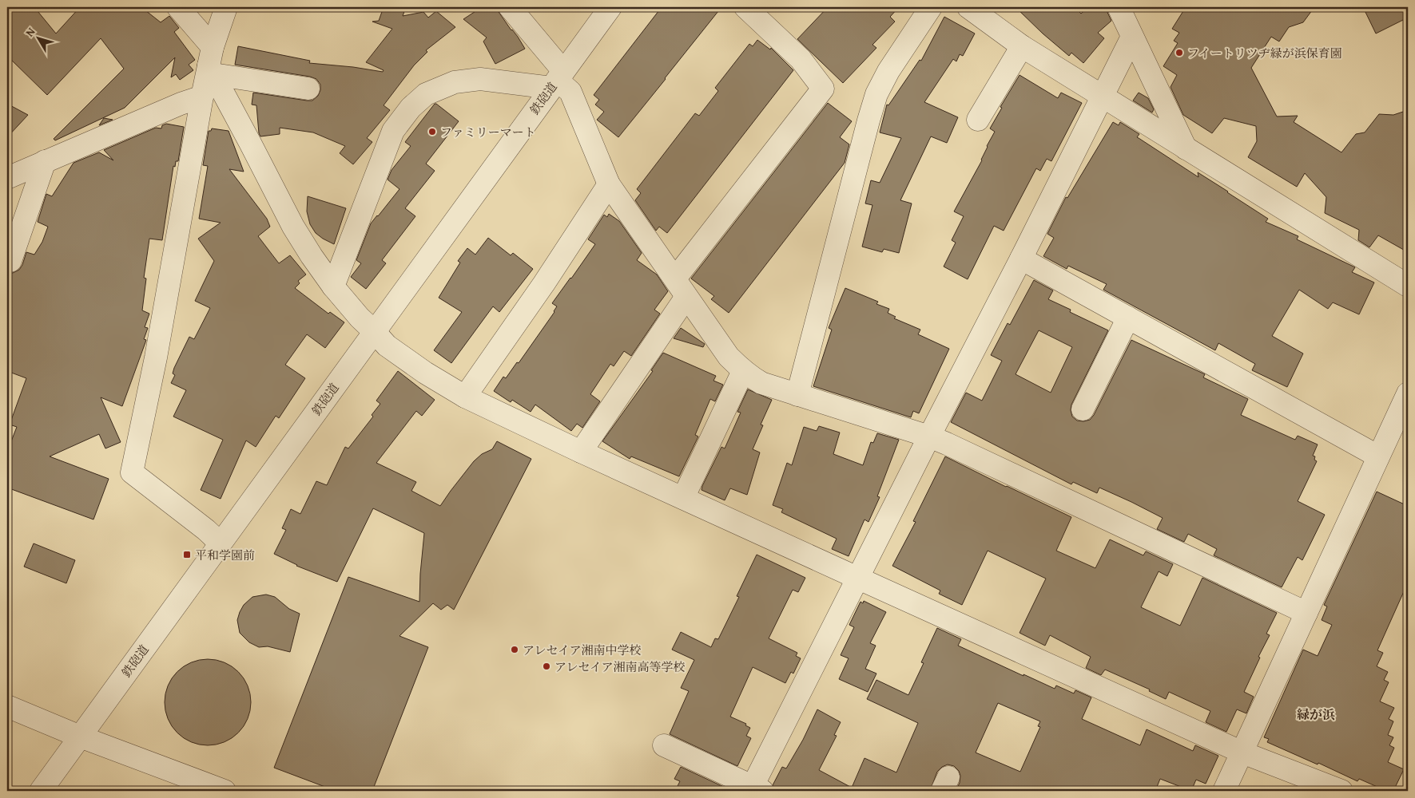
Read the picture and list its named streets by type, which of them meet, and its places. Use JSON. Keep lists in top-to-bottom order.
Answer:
{
  "streets": {
    "street": ["鉄砲道"]
  },
  "districts": ["緑が浜"],
  "places": {
    "other": [
      "フイートリツヂ緑が浜保育園",
      "ファミリーマート",
      "アレセイア湘南中学校",
      "アレセイア湘南高等学校"
    ],
    "transit": ["平和学園前"]
  },
  "north": "top left"
}
